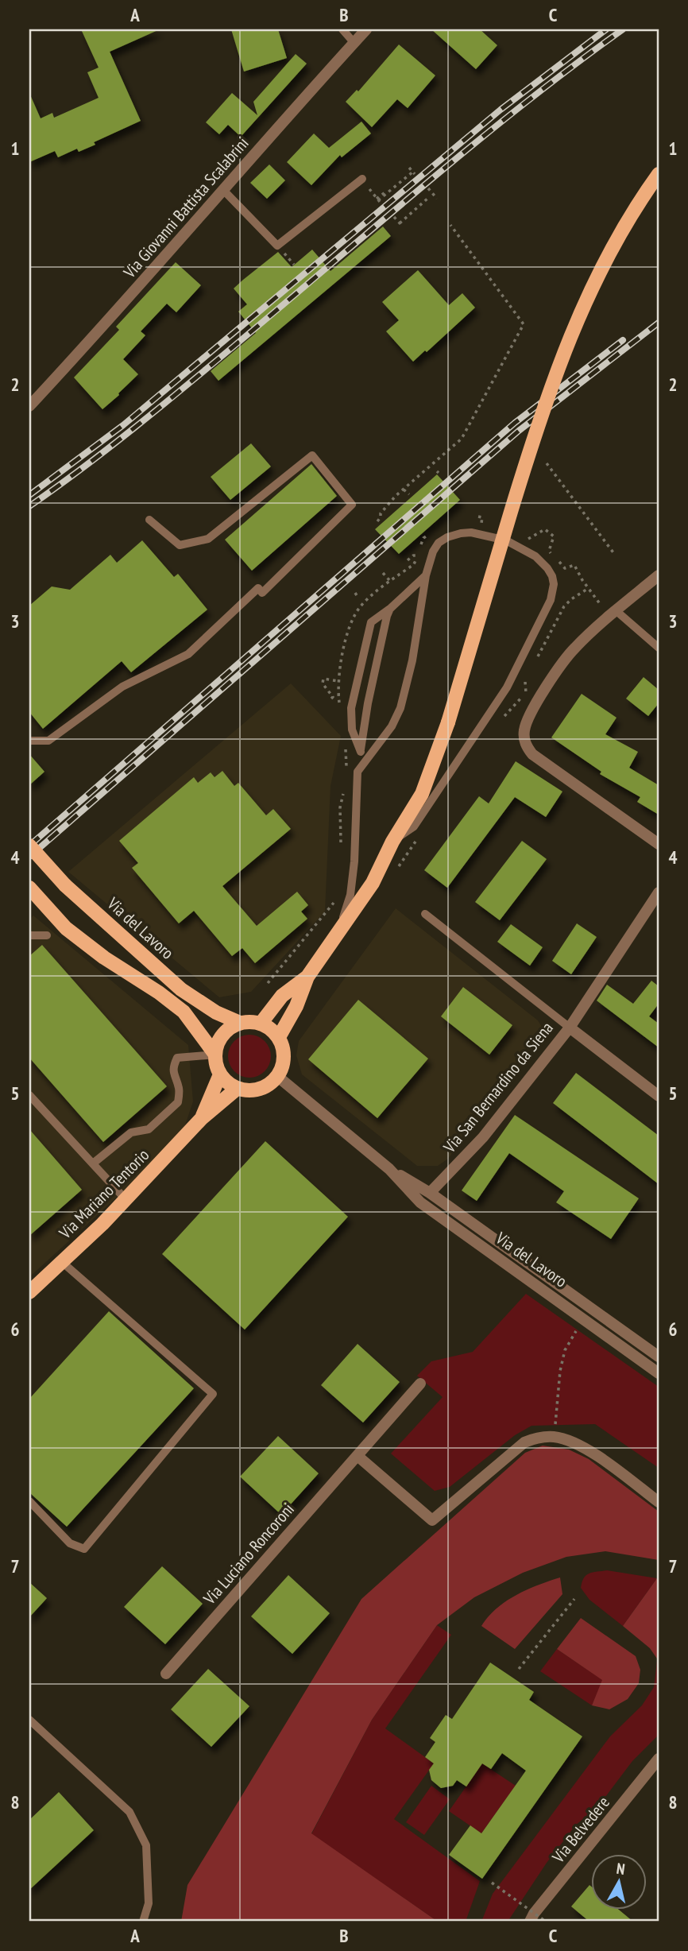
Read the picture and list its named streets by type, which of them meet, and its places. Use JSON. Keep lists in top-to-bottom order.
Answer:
{
  "streets": {
    "main road": ["Via del Lavoro", "Via Mariano Tentorio"],
    "street": [
      "Via Giovanni Battista Scalabrini",
      "Via San Bernardino da Siena",
      "Via Luciano Roncoroni",
      "Via Belvedere"
    ]
  },
  "crossings": [
    ["Via del Lavoro", "Via San Bernardino da Siena"]
  ],
  "north": "top",
  "grid": {
    "columns": ["A", "B", "C"],
    "rows": [
      "1",
      "2",
      "3",
      "4",
      "5",
      "6",
      "7",
      "8"
    ]
  }
}
